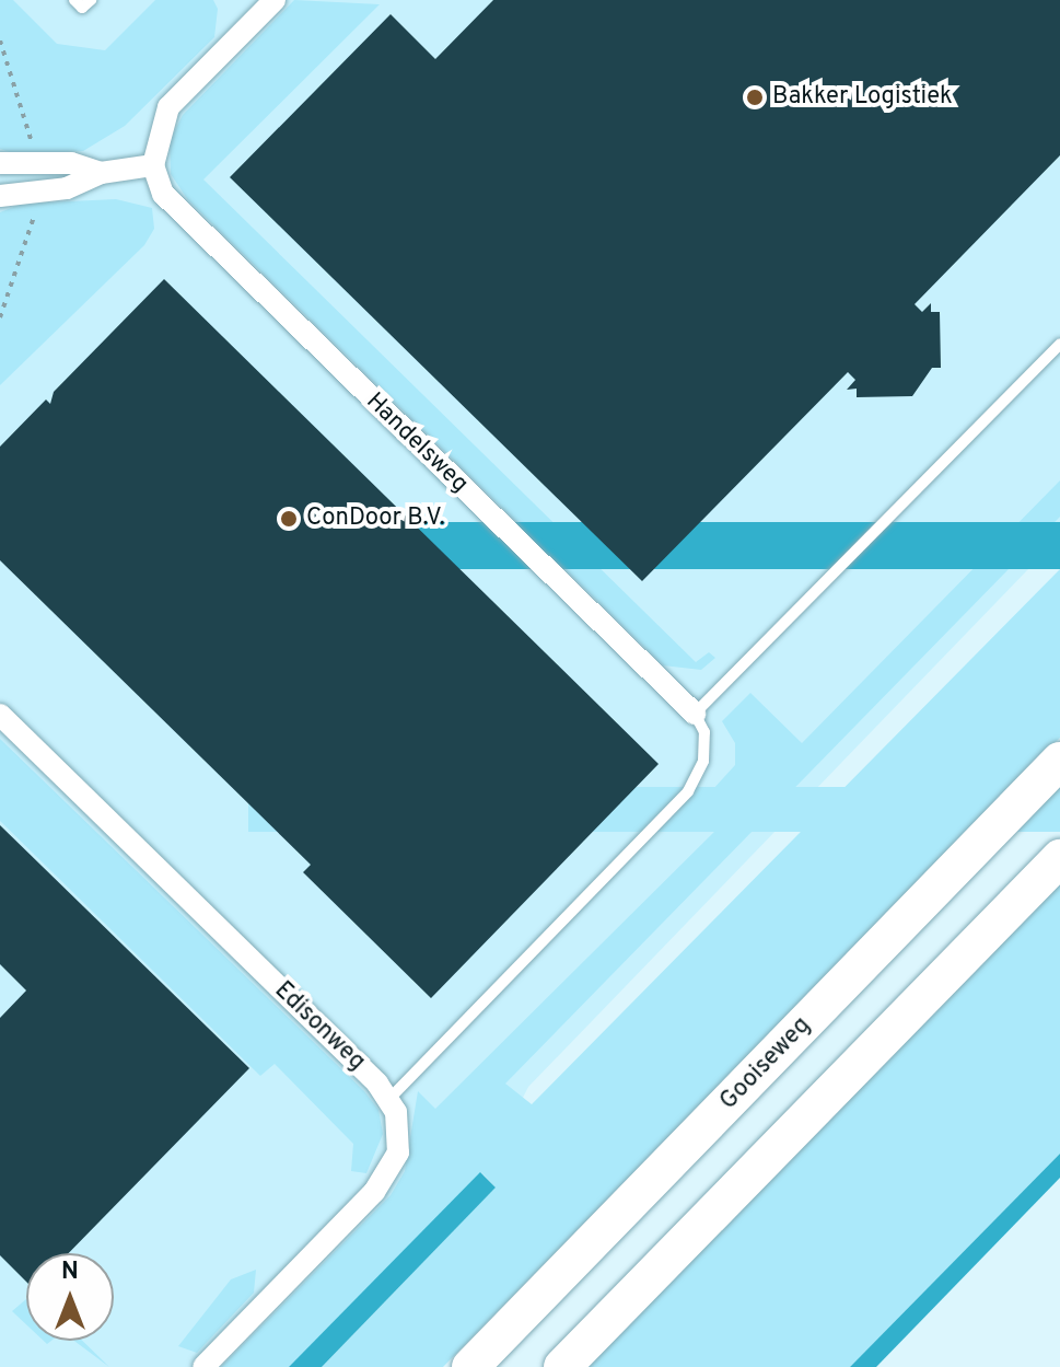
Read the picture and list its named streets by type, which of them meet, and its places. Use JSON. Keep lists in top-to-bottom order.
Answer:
{
  "streets": {
    "highway": ["Gooiseweg"],
    "street": ["Handelsweg", "Edisonweg"]
  },
  "places": ["Bakker Logistiek", "ConDoor B.V."],
  "north": "top"
}
